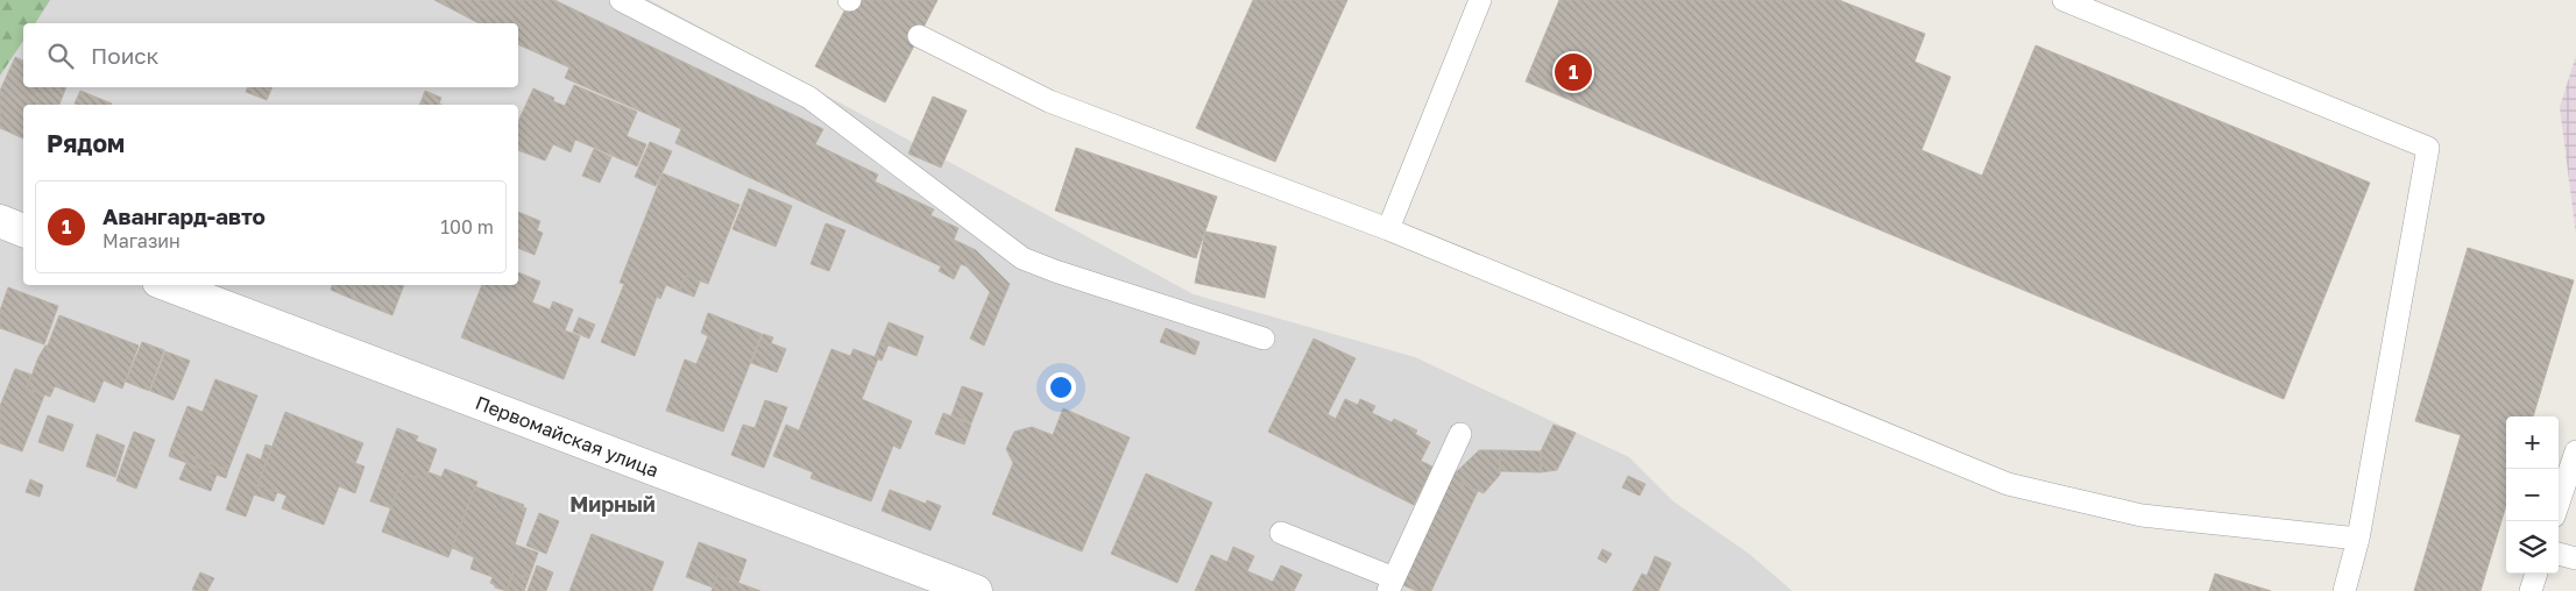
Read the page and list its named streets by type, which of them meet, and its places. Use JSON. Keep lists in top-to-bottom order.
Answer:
{
  "streets": {
    "street": ["Первомайская улица"]
  },
  "districts": ["Мирный"],
  "page": {
    "search": "Поиск",
    "pins": "1",
    "heading": "Рядом",
    "list": [
      {
        "mark": "1",
        "name": "Авангард-авто",
        "note": "Магазин",
        "value": "100 m"
      }
    ],
    "map_buttons": ["+", "−"]
  }
}
